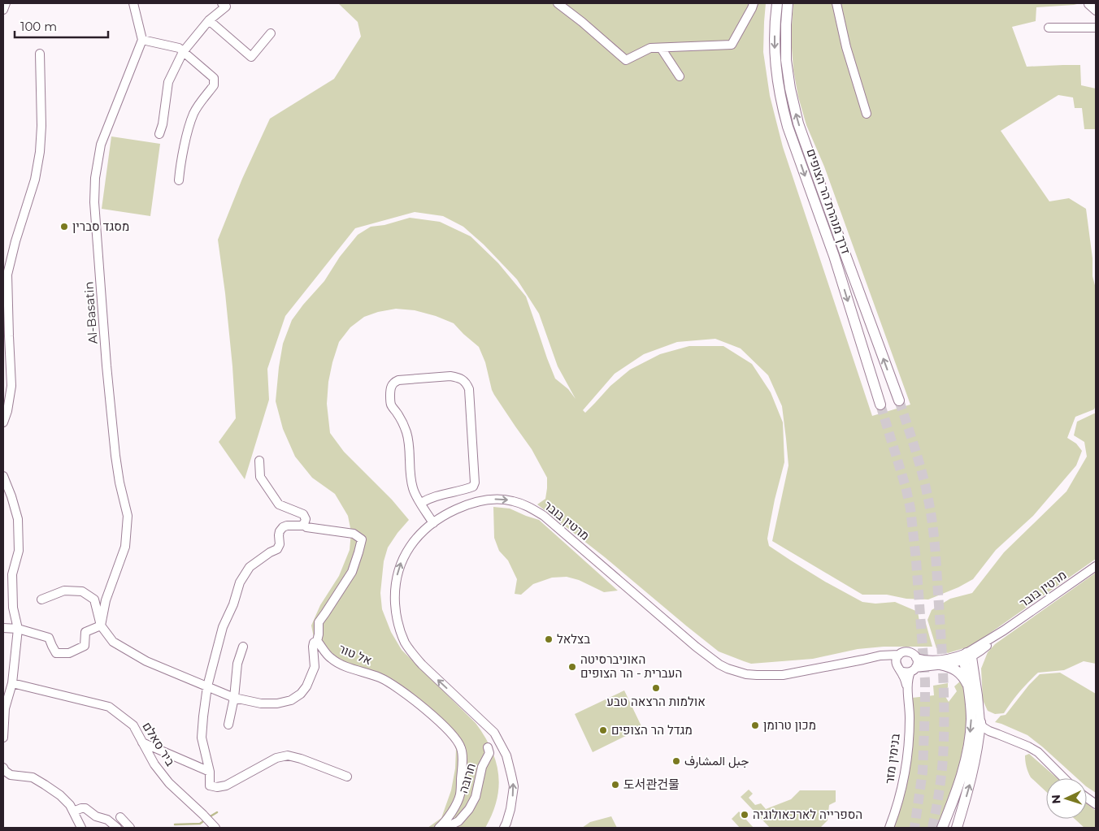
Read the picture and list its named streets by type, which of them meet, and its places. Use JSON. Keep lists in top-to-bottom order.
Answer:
{
  "streets": {
    "main road": ["דרך מנהרת הר הצופים"],
    "street": [
      "Al-Basatin",
      "מרטין בובר",
      "אל טור",
      "ביר סאלם",
      "בנימין מזר",
      "חרובה"
    ]
  },
  "crossings": [
    ["מרטין בובר", "בנימין מזר"]
  ],
  "places": [
    "מסגד סברין",
    "בצלאל",
    "האוניברסיטה העברית - הר הצופים",
    "אולמות הרצאה טבע",
    "מכון טרומן",
    "מגדל הר הצופים",
    "جبل المشارف",
    "도서관건물",
    "הספרייה לארכאולוגיה"
  ],
  "scale_bar": "100 m",
  "north": "left"
}
